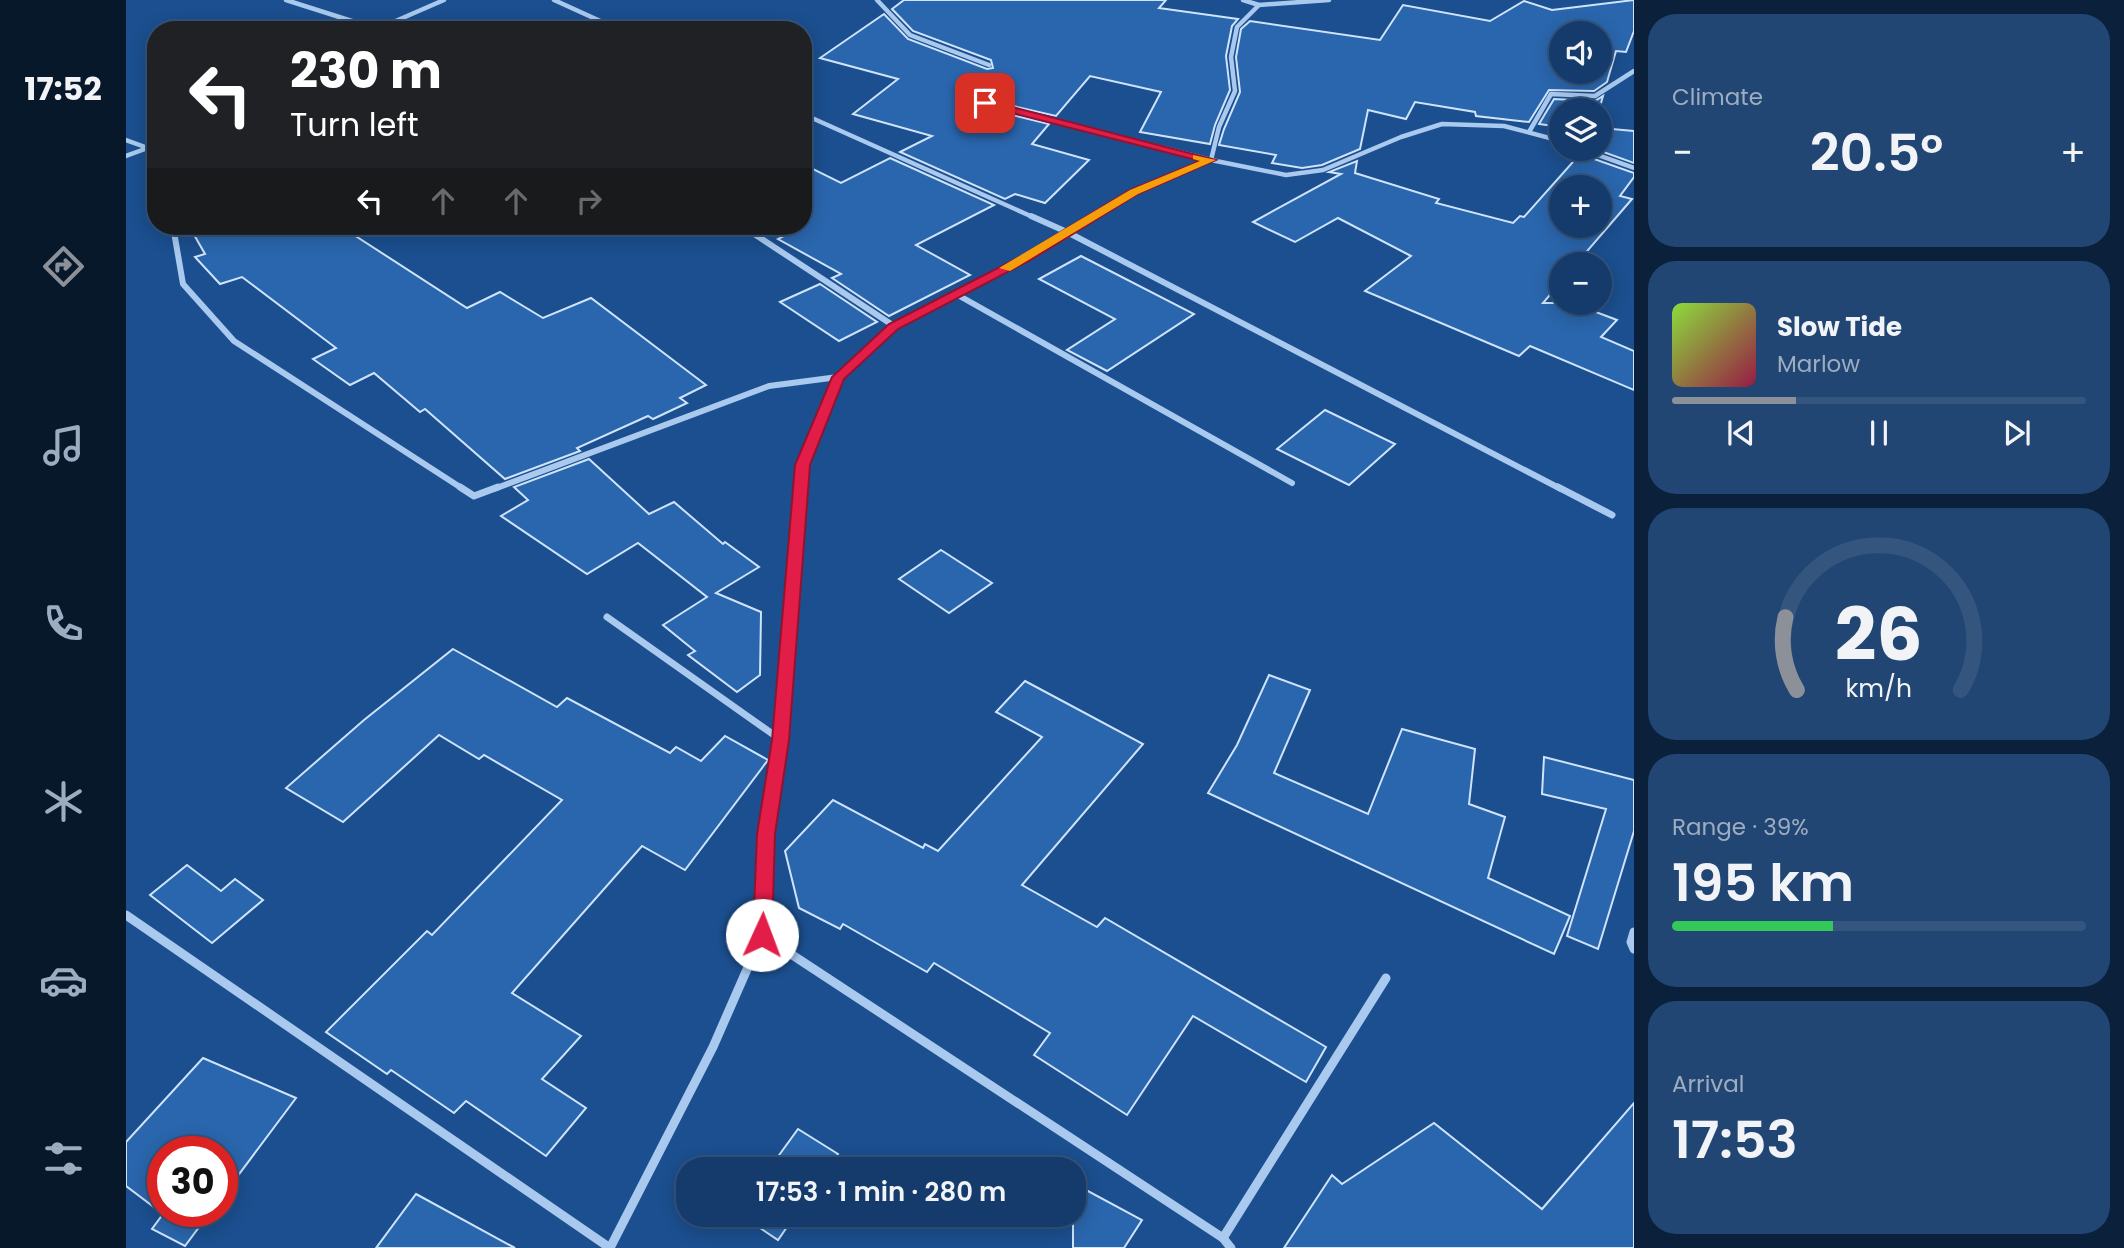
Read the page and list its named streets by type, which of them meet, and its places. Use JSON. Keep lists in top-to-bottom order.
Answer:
{
  "page": {
    "tabs": "17:52",
    "tile": [
      "Climate",
      ["Range · 39%", "195 km"],
      ["Arrival", "17:53"]
    ],
    "map_buttons": ["+", "−"],
    "turn": ["230 m", "Turn left"],
    "heat": ["−", "20.5°", "+"],
    "song": ["Slow Tide", "Marlow"],
    "limit": "30",
    "trip": "17:53 · 1 min · 280 m",
    "gauge": ["26", "km/h"]
  }
}
